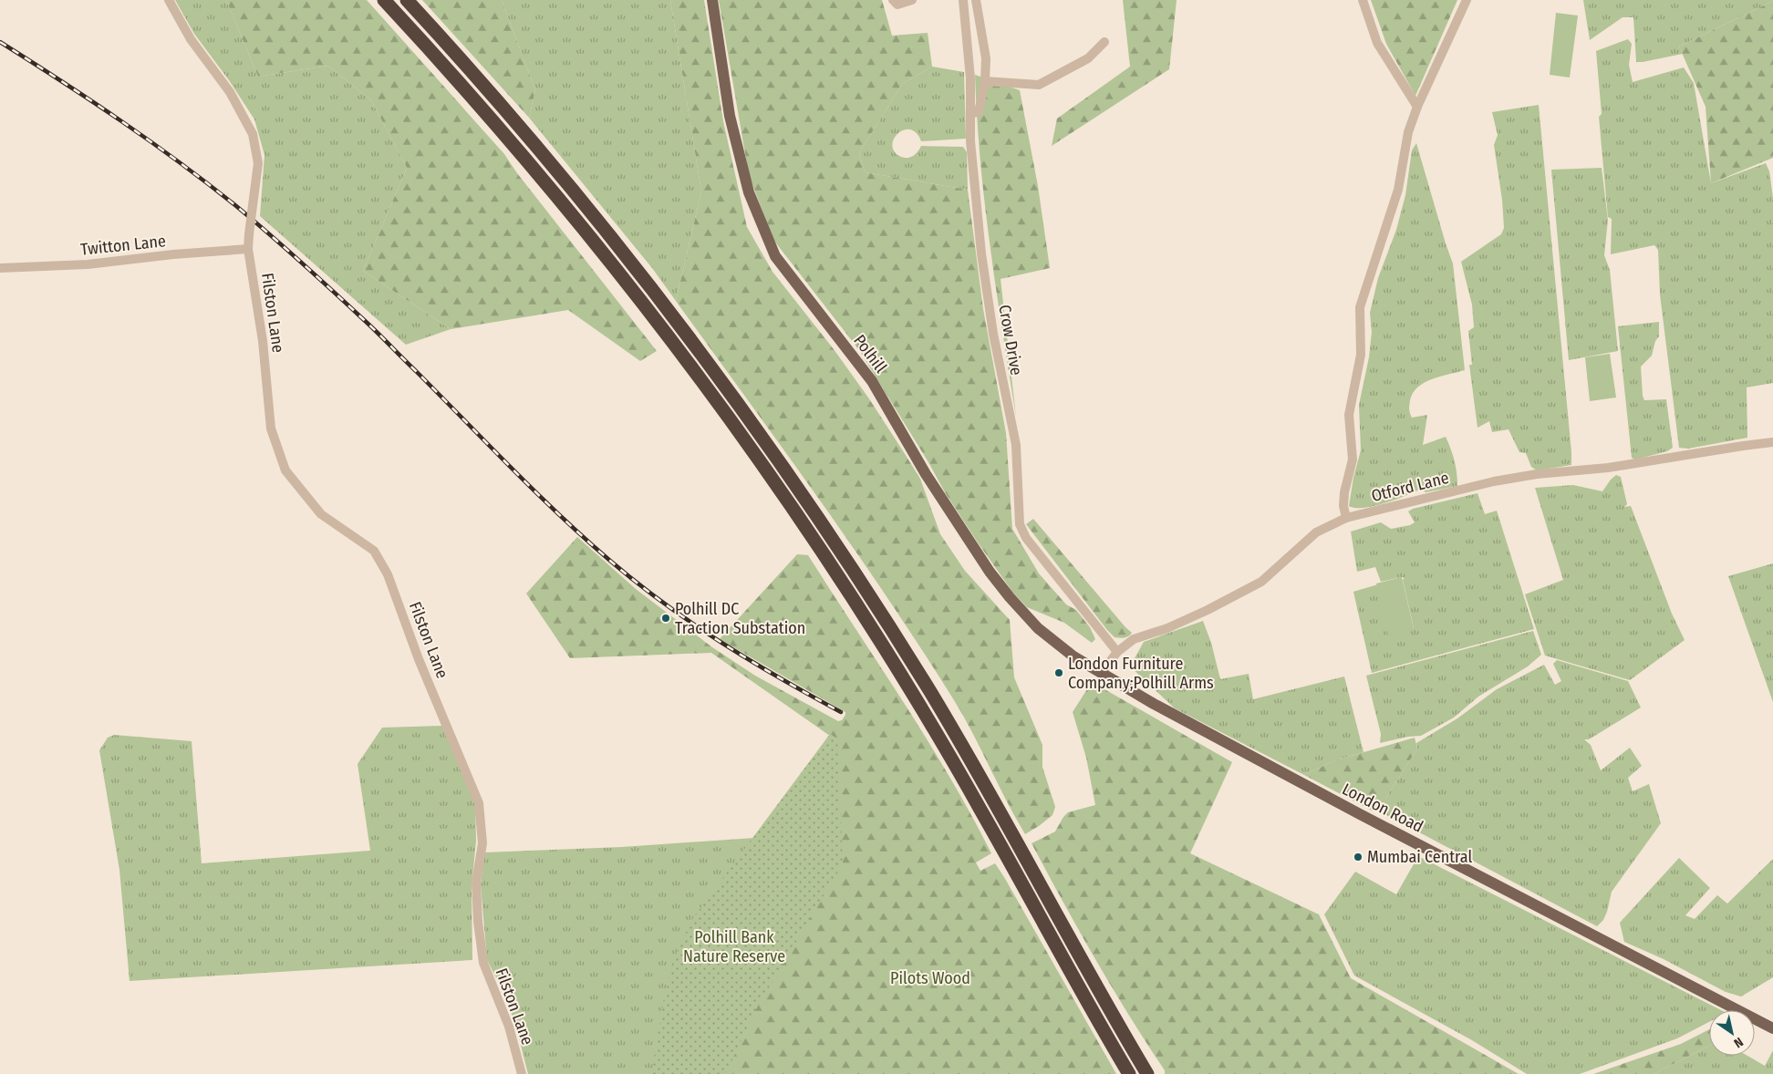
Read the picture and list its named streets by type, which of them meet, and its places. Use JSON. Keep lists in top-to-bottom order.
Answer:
{
  "streets": {
    "main road": ["Polhill", "London Road"],
    "street": [
      "Twitton Lane",
      "Filston Lane",
      "Crow Drive",
      "Otford Lane"
    ]
  },
  "crossings": [
    ["Twitton Lane", "Filston Lane"],
    ["Crow Drive", "Otford Lane"],
    ["Polhill", "Otford Lane"],
    ["Polhill", "London Road"],
    ["Otford Lane", "London Road"]
  ],
  "parks": ["Polhill Bank Nature Reserve", "Pilots Wood"],
  "places": ["Polhill DC Traction Substation", "London Furniture Company;Polhill Arms", "Mumbai Central"],
  "north": "bottom right"
}
